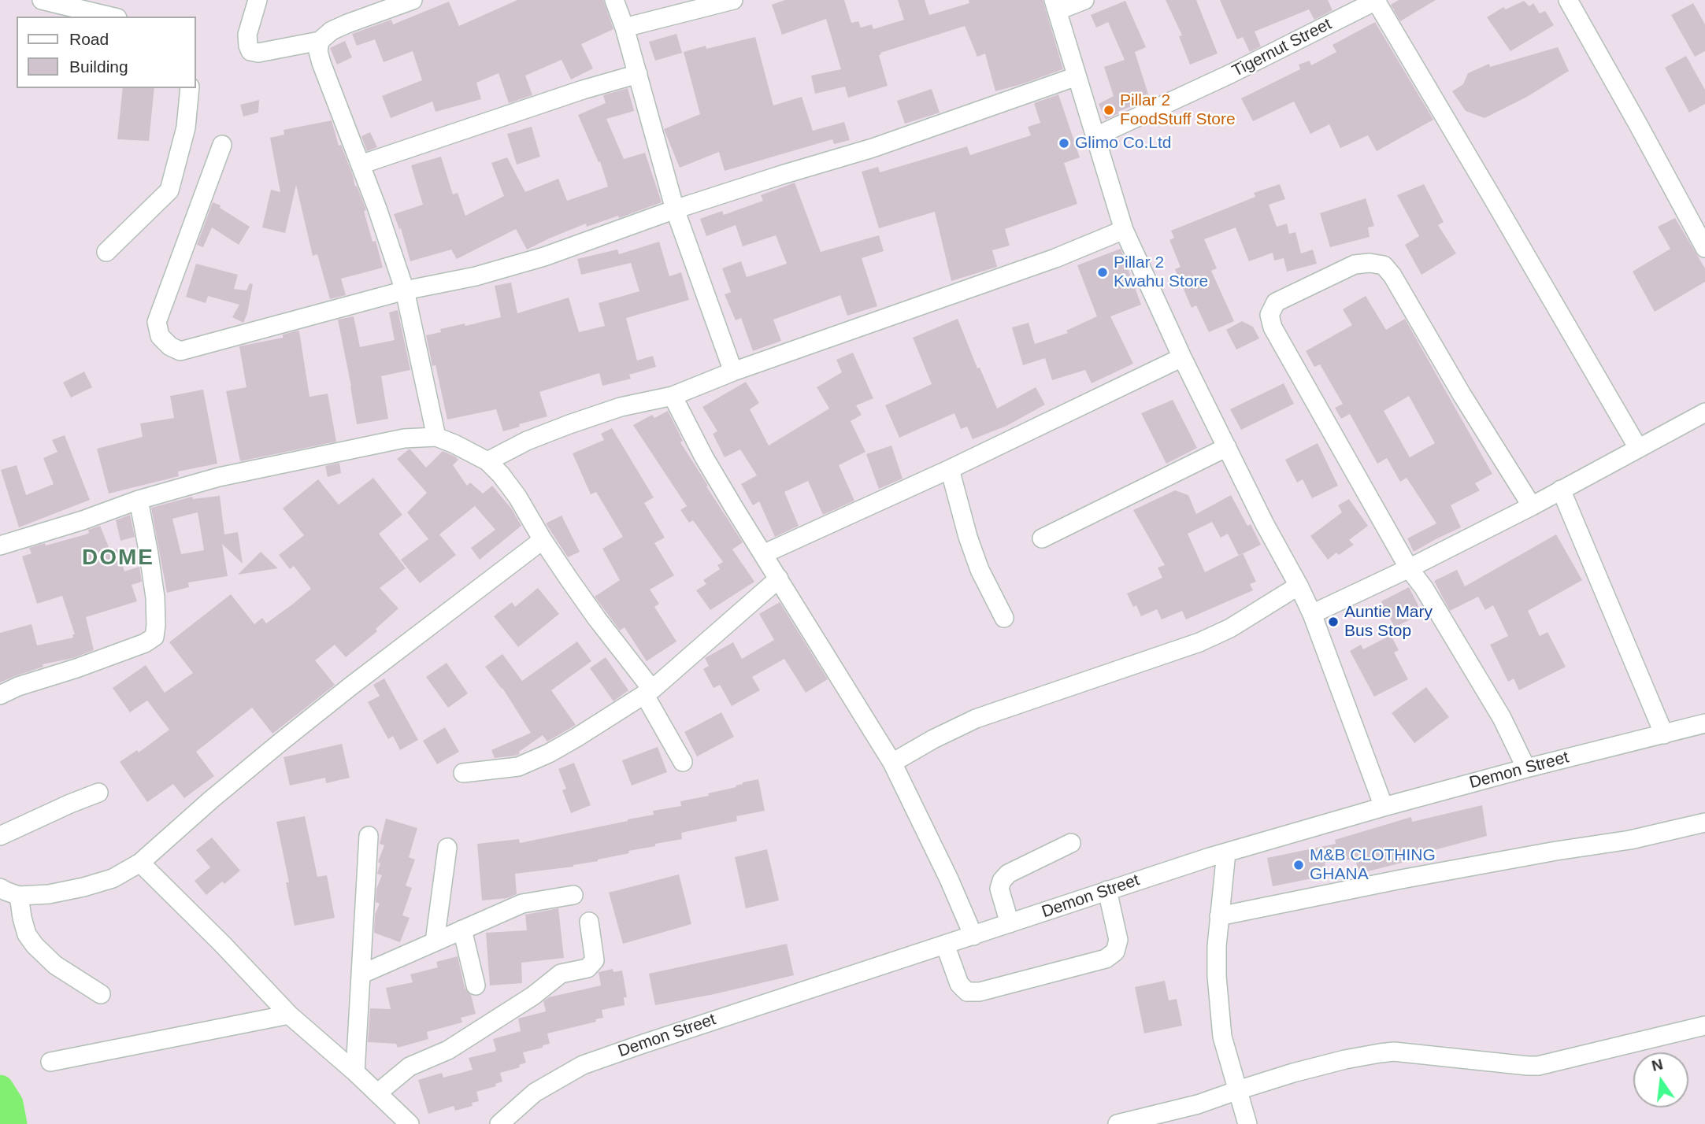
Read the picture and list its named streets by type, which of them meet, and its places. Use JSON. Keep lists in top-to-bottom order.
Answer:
{
  "streets": {
    "street": ["Tigernut Street", "Demon Street"]
  },
  "districts": ["DOME"],
  "places": [
    "Pillar 2 FoodStuff Store",
    "Glimo Co.Ltd",
    "Pillar 2 Kwahu Store",
    "Auntie Mary Bus Stop",
    "M&B CLOTHING GHANA"
  ],
  "legend": ["Road", "Building"],
  "north": "top"
}
